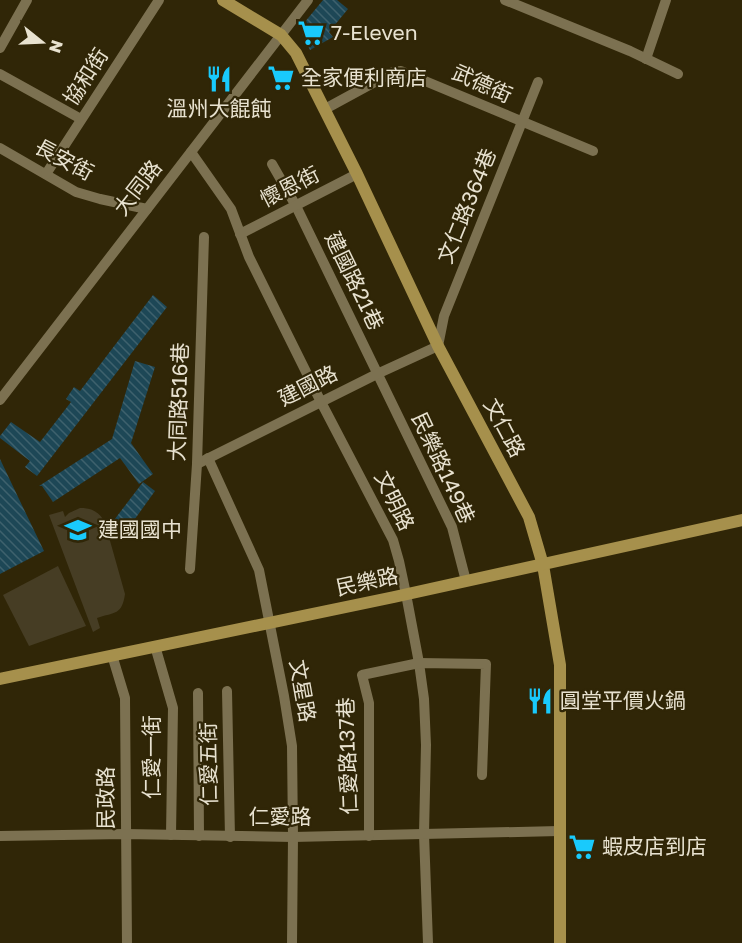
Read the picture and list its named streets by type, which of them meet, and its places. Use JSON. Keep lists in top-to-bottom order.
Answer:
{
  "streets": {
    "main road": ["文仁路", "民樂路"],
    "street": [
      "協和街",
      "武德街",
      "長安街",
      "懷恩街",
      "大同路",
      "文仁路364巷",
      "建國路21巷",
      "建國路",
      "大同路516巷",
      "民樂路149巷",
      "文明路",
      "文星路",
      "仁愛路137巷",
      "仁愛一街",
      "仁愛五街",
      "民政路",
      "仁愛路"
    ]
  },
  "crossings": [
    ["協和街", "長安街"],
    ["武德街", "文仁路364巷"],
    ["武德街", "文仁路"],
    ["長安街", "大同路"],
    ["懷恩街", "建國路21巷"],
    ["懷恩街", "文仁路"],
    ["懷恩街", "文明路"],
    ["大同路", "文仁路"],
    ["大同路", "文明路"],
    ["文仁路364巷", "建國路"],
    ["文仁路364巷", "文仁路"],
    ["建國路21巷", "建國路"],
    ["建國路21巷", "民樂路149巷"],
    ["建國路", "大同路516巷"],
    ["建國路", "文仁路"],
    ["建國路", "民樂路149巷"],
    ["建國路", "文明路"],
    ["建國路", "文星路"],
    ["文仁路", "民樂路"],
    ["文仁路", "仁愛路"],
    ["民樂路149巷", "民樂路"],
    ["文明路", "民樂路"],
    ["文明路", "仁愛路137巷"],
    ["文明路", "仁愛路"],
    ["民樂路", "文星路"],
    ["民樂路", "仁愛一街"],
    ["民樂路", "民政路"],
    ["文星路", "仁愛路"],
    ["仁愛路137巷", "仁愛路"],
    ["仁愛一街", "仁愛路"],
    ["仁愛五街", "仁愛路"],
    ["民政路", "仁愛路"]
  ],
  "places": {
    "supermarket": ["7-Eleven", "全家便利商店", "蝦皮店到店"],
    "restaurant": ["溫州大餛飩", "圓堂平價火鍋"],
    "school or university": ["建國國中"]
  },
  "north": "right"
}
